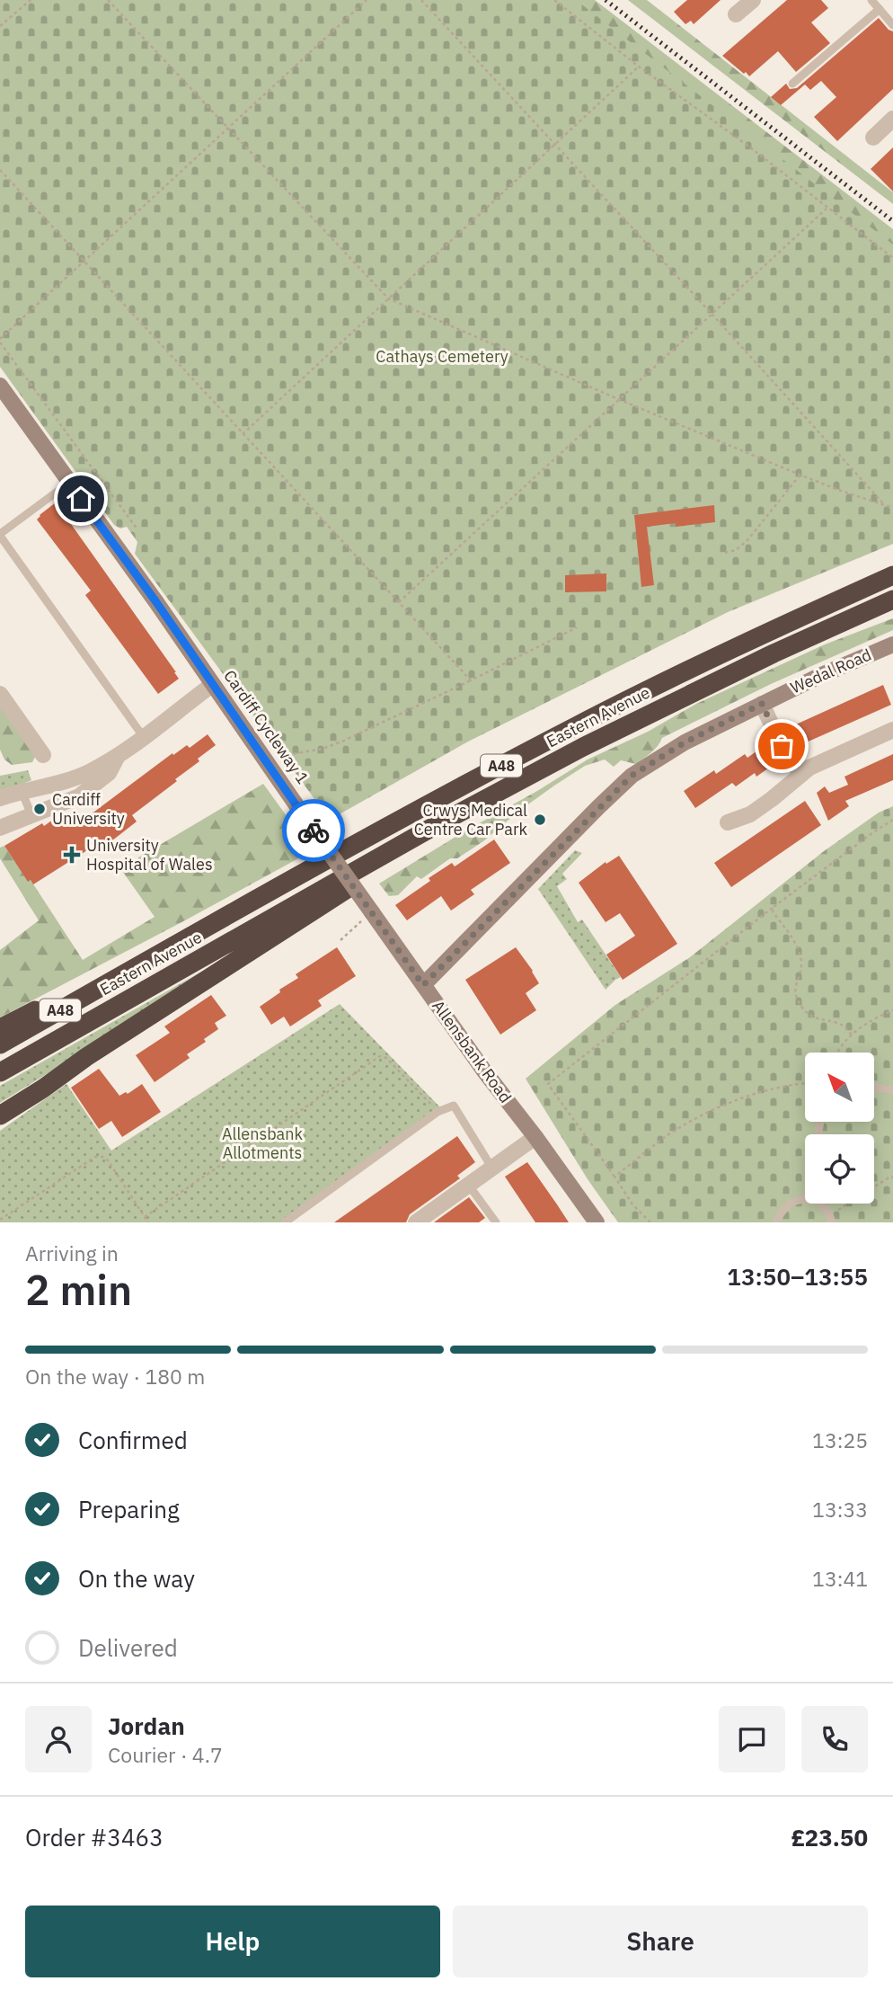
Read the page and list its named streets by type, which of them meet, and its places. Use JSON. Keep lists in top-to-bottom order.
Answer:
{
  "streets": {
    "highway": ["Eastern Avenue", "A48"],
    "street": ["Wedal Road", "Allensbank Road"]
  },
  "crossings": [
    ["Wedal Road", "Allensbank Road"]
  ],
  "parks": ["Cathays Cemetery", "Allensbank Allotments"],
  "places": {
    "other": ["Cardiff University", "Crwys Medical Centre Car Park"],
    "health": ["University Hospital of Wales"]
  },
  "north": "top left",
  "page": {
    "heading": ["2 min", "Arriving in", "13:50–13:55"],
    "panel": [
      "Jordan",
      "Courier · 4.7",
      "Order #3463",
      "£23.50"
    ],
    "bar": "On the way · 180 m",
    "list": [
      ["Confirmed", "13:25"],
      ["Preparing", "13:33"],
      ["On the way", "13:41"],
      "Delivered"
    ],
    "buttons": ["Help", "Share"]
  }
}
